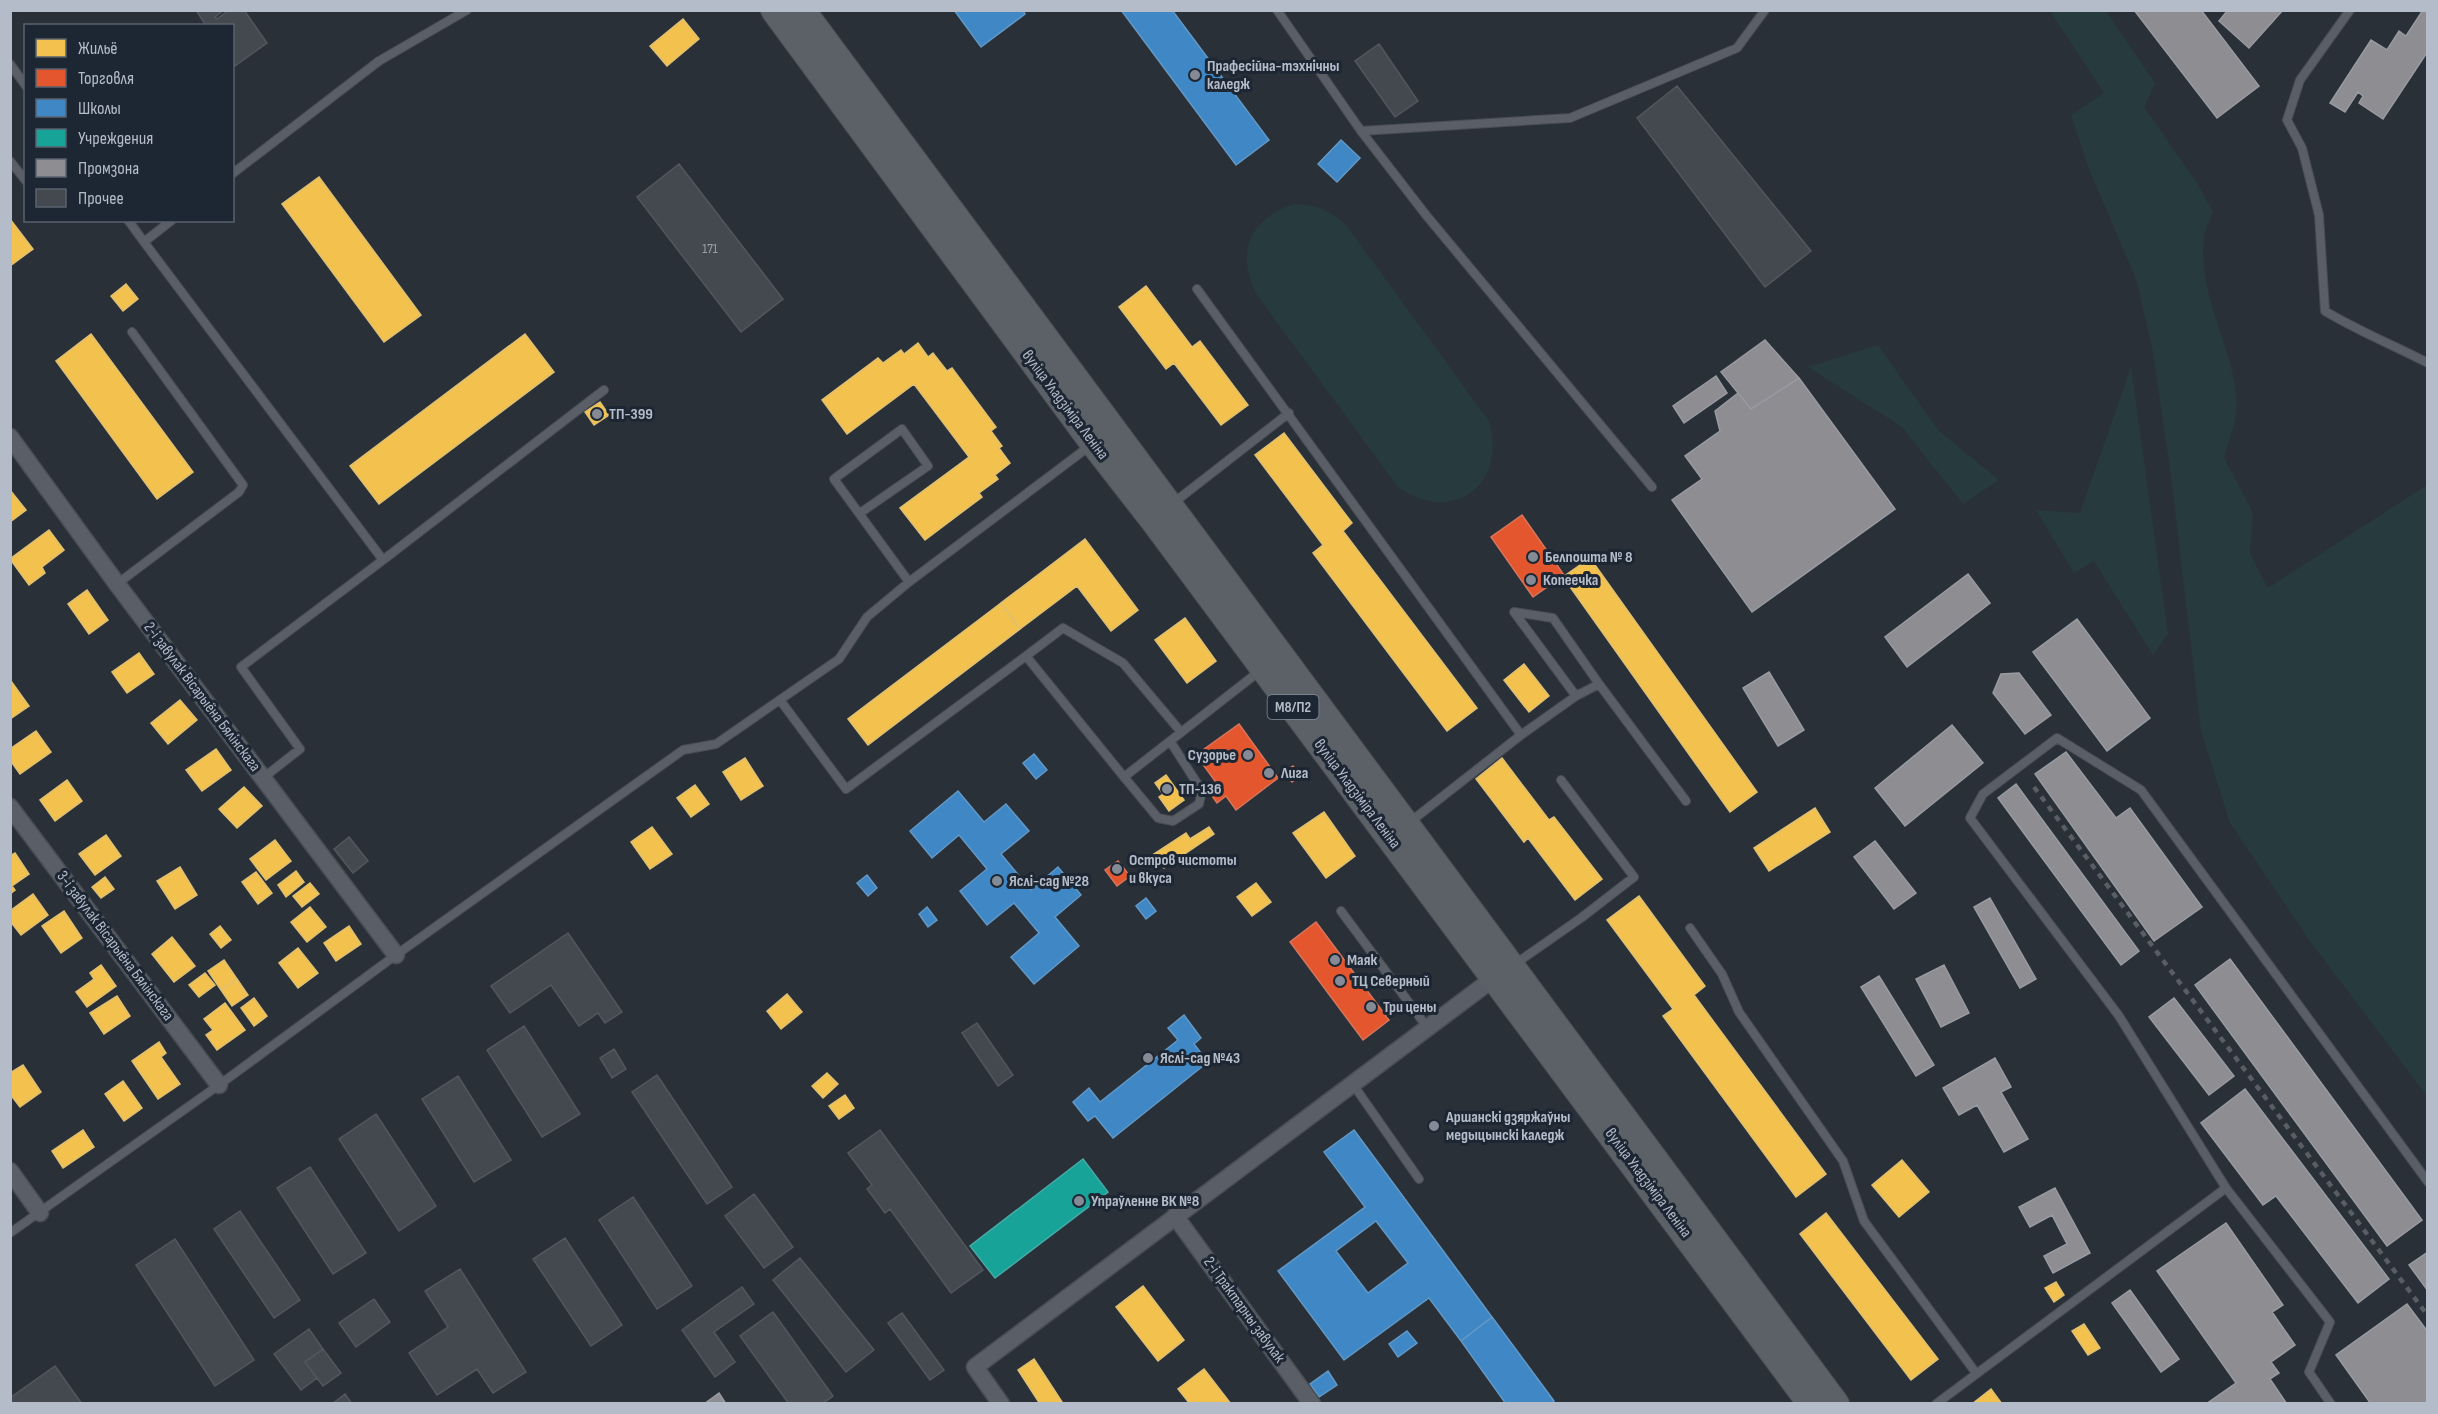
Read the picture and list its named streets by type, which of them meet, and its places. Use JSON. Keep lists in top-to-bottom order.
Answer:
{
  "streets": {
    "main road": ["вуліца Уладзіміра Леніна", "М8/П2"],
    "street": ["2-і завулак Вісарыёна Бялінскага", "3-і завулак Вісарыёна Бялінскага", "2-і Трактарны завулак"]
  },
  "places": [
    "Прафесійна-тэхнічны каледж",
    "ТП-399",
    "Белпошта № 8",
    "Копеечка",
    "Сузорье",
    "Лига",
    "ТП-136",
    "Остров чистоты и вкуса",
    "Яслі-сад №28",
    "Маяк",
    "ТЦ Северный",
    "Три цены",
    "Яслі-сад №43",
    "Аршанскі дзяржаўны медыцынскі каледж",
    "Упраўленне ВК №8"
  ],
  "house_numbers": ["171"],
  "legend": [
    "Жильё",
    "Торговля",
    "Школы",
    "Учреждения",
    "Промзона",
    "Прочее"
  ]
}
